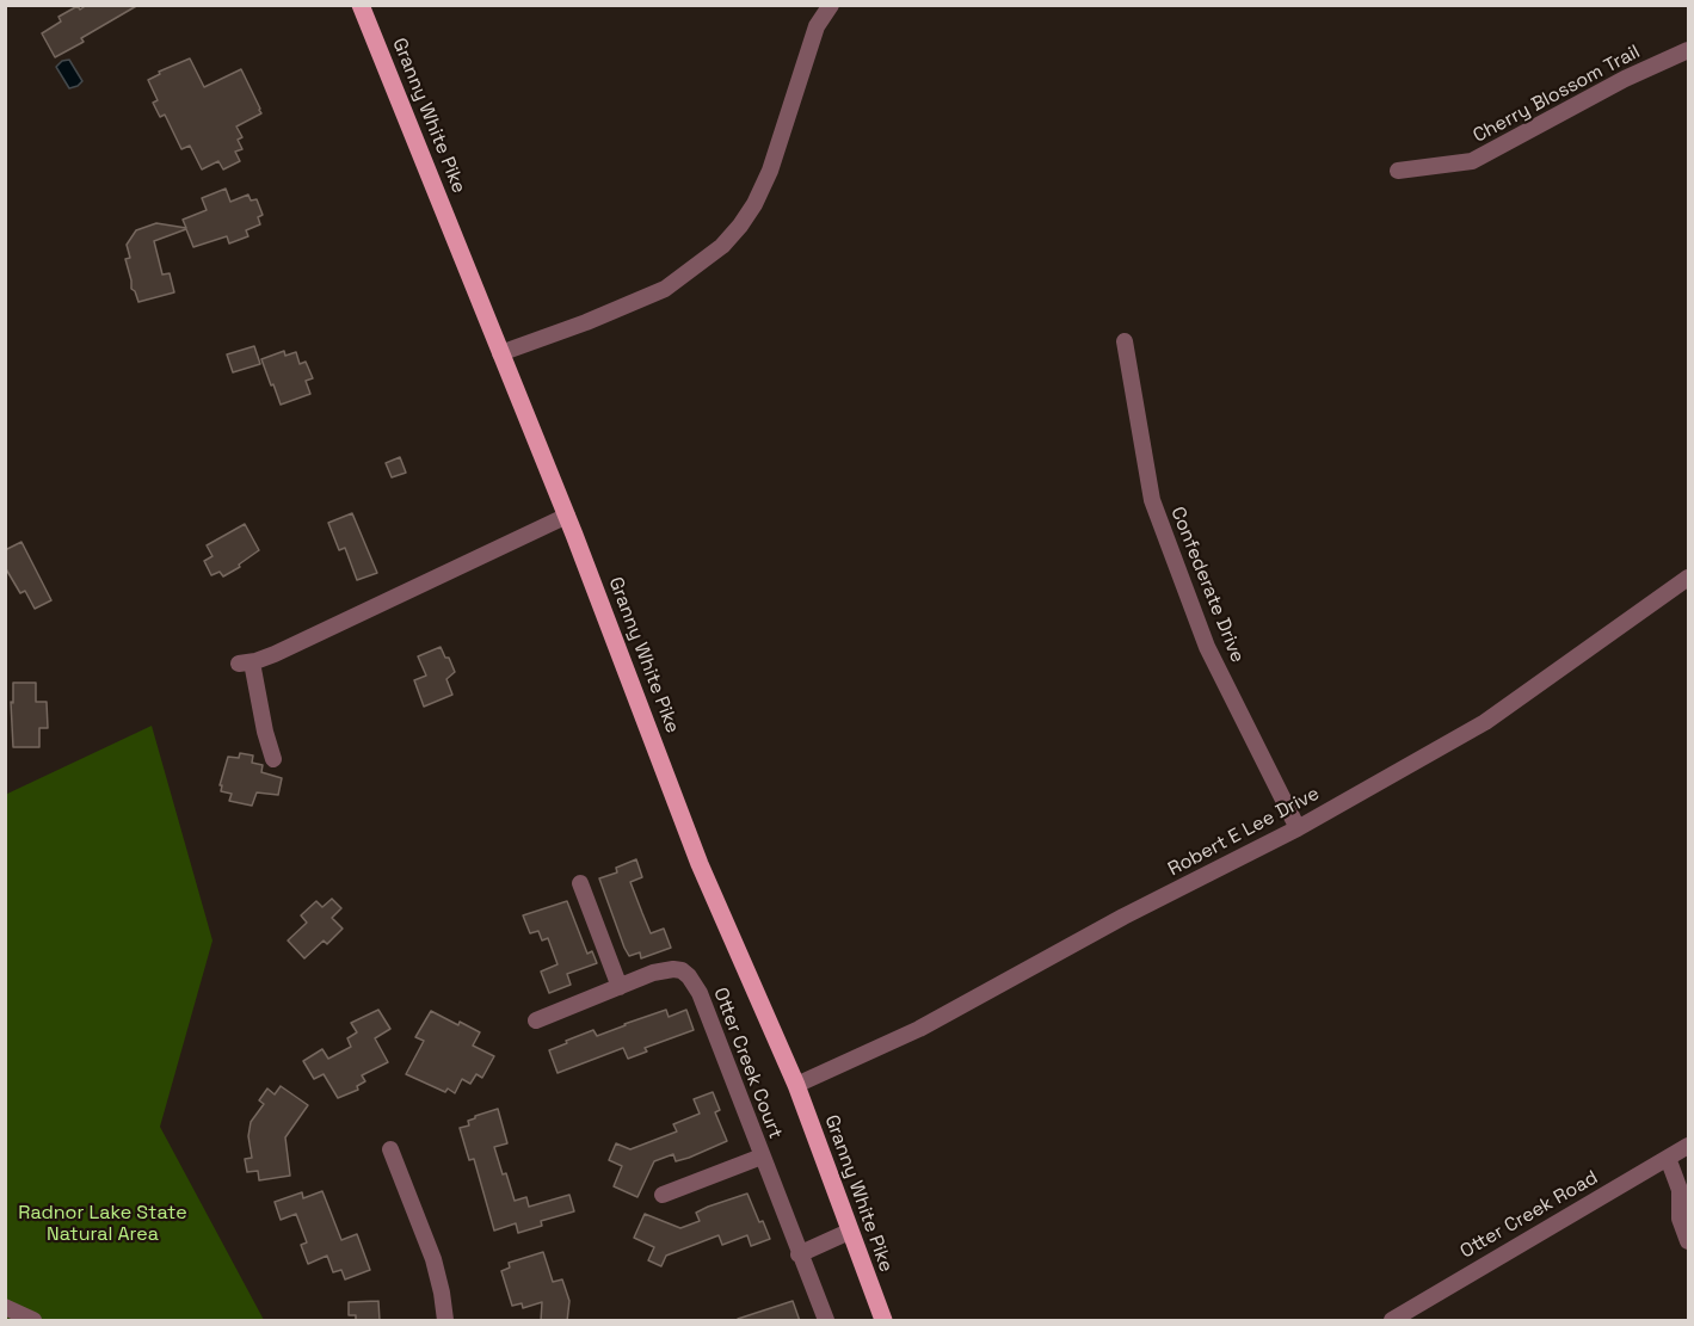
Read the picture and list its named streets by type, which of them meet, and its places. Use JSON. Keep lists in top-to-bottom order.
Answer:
{
  "streets": {
    "main road": ["Granny White Pike"],
    "street": [
      "Cherry Blossom Trail",
      "Confederate Drive",
      "Robert E Lee Drive",
      "Otter Creek Court",
      "Otter Creek Road"
    ]
  },
  "crossings": [
    ["Granny White Pike", "Robert E Lee Drive"],
    ["Confederate Drive", "Robert E Lee Drive"]
  ],
  "parks": ["Radnor Lake State Natural Area"]
}
